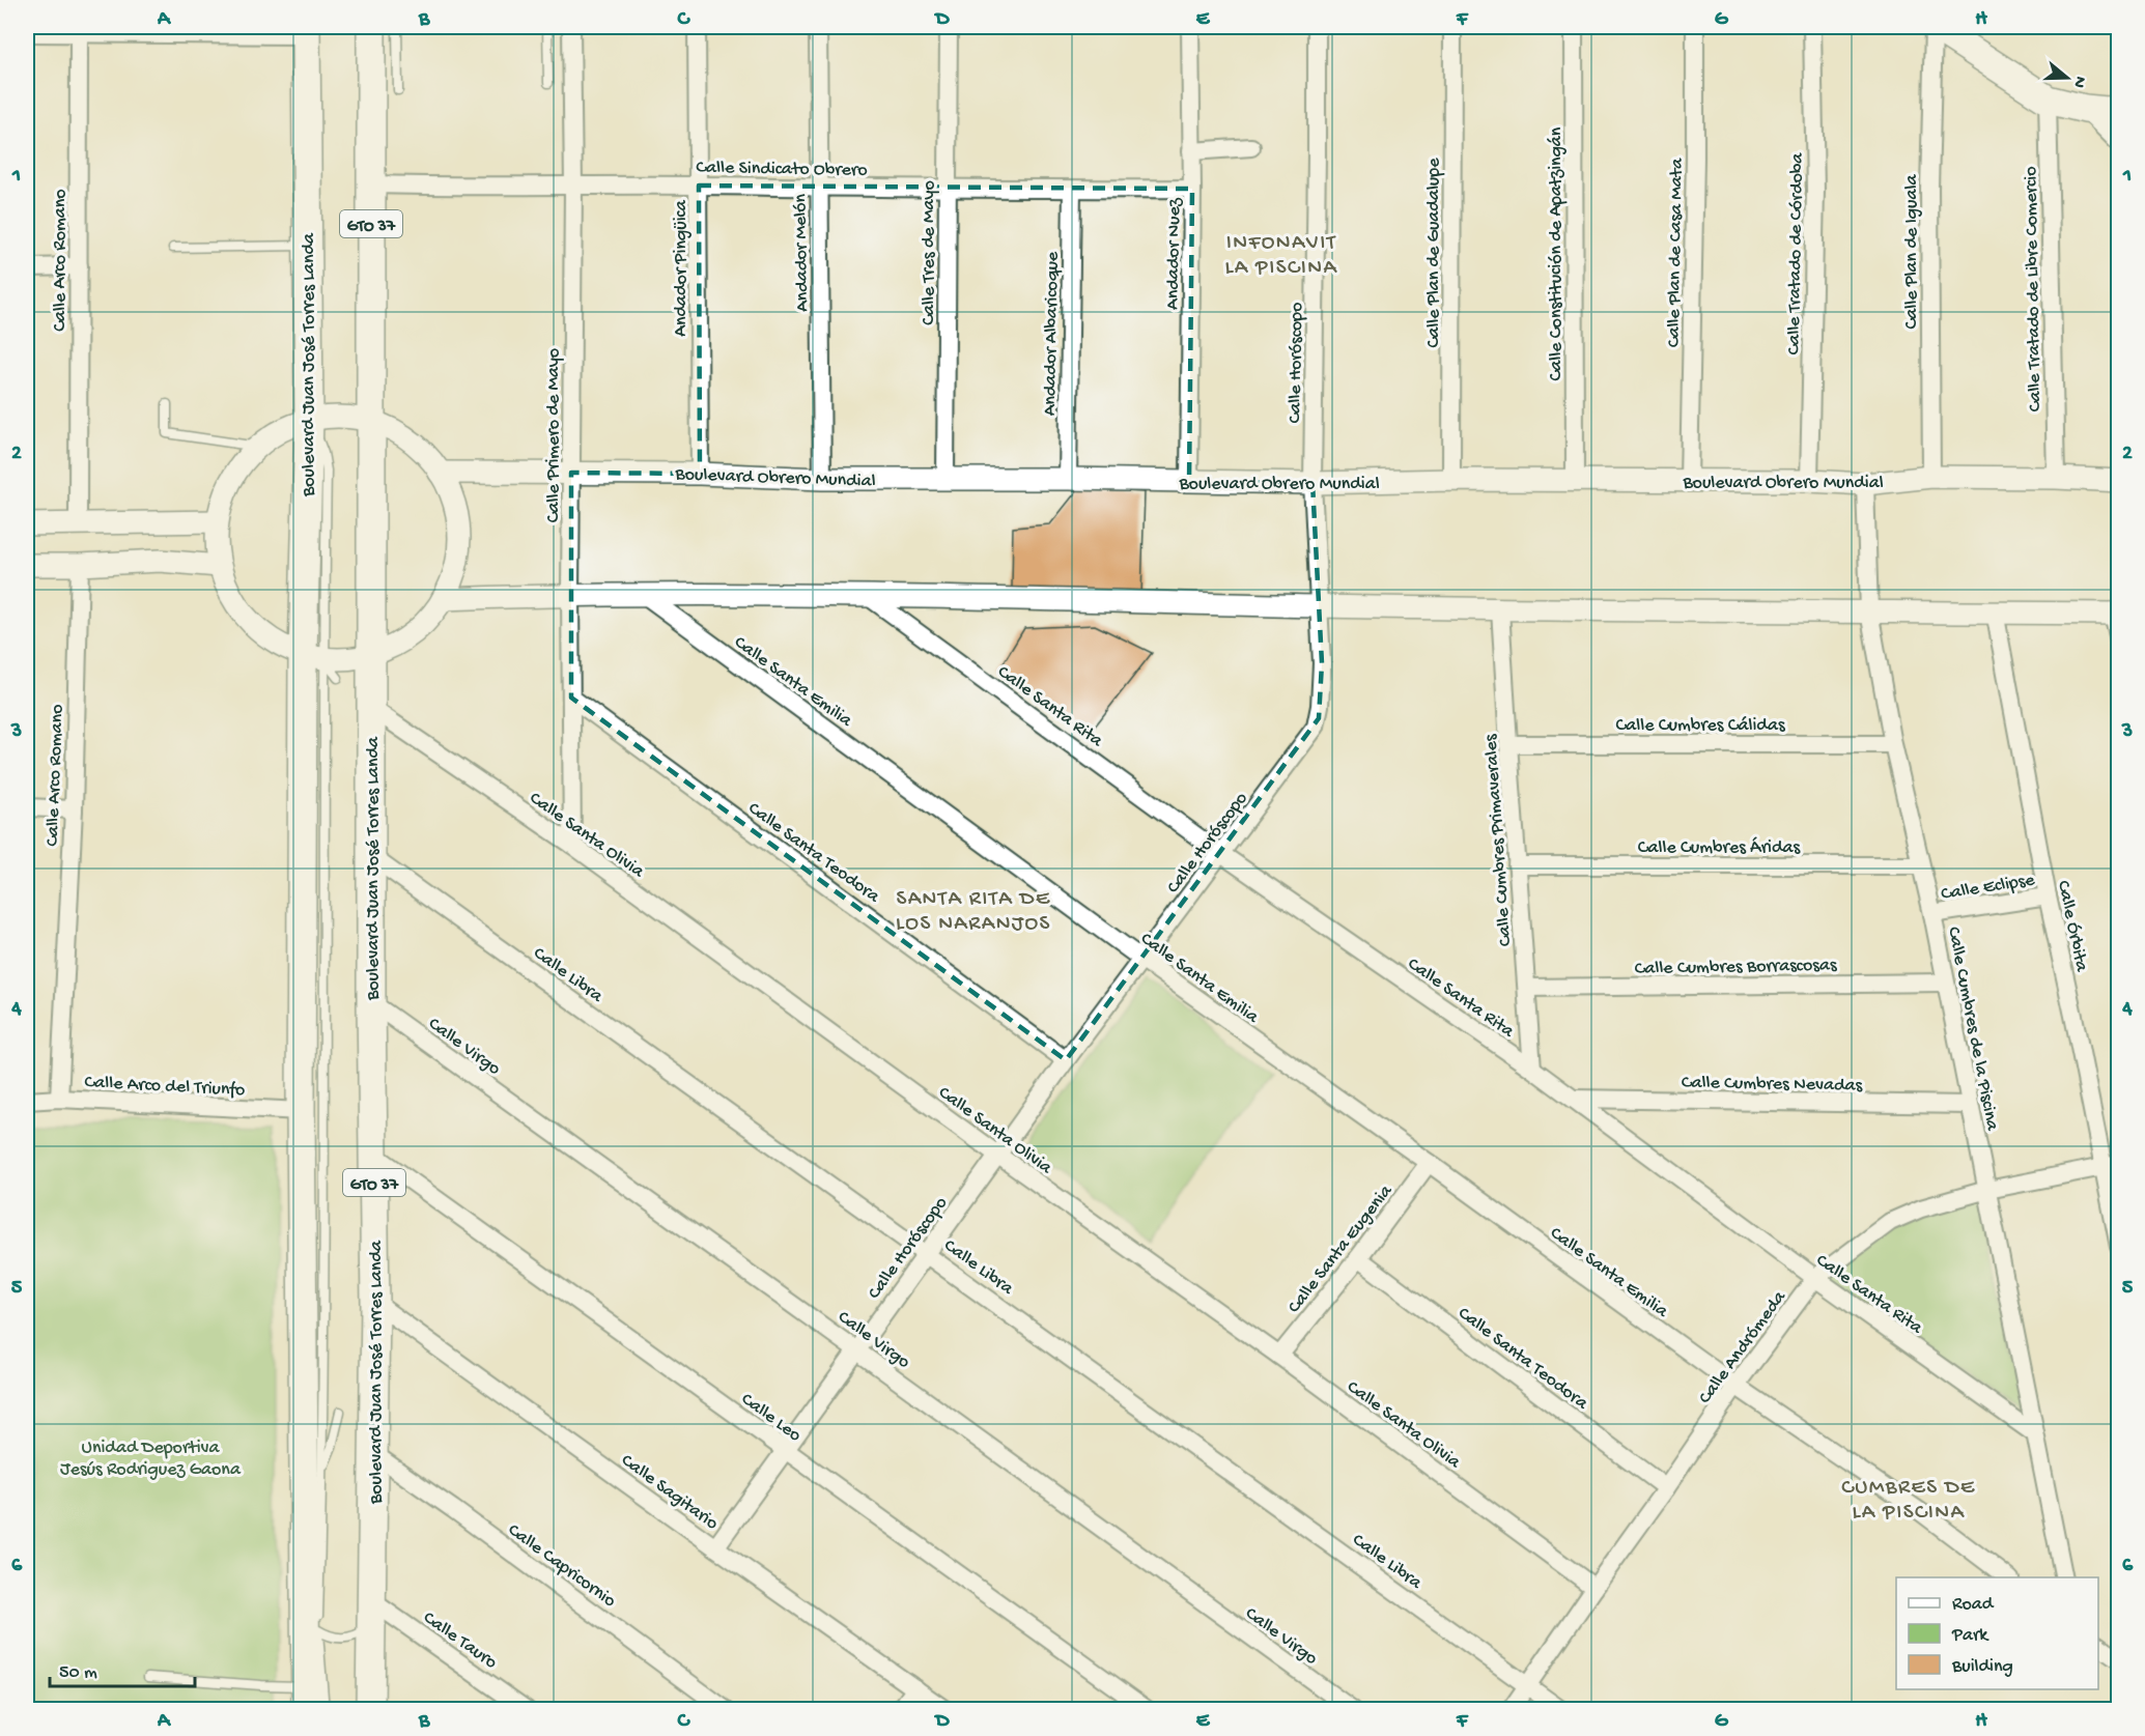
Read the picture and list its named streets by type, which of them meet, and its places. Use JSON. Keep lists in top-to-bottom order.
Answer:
{
  "streets": {
    "main road": ["GTO 37", "Boulevard Juan José Torres Landa"],
    "street": [
      "Calle Sindicato Obrero",
      "Calle Plan de Iguala",
      "Andador Melón",
      "Calle Tres de Mayo",
      "Calle Plan de Guadalupe",
      "Calle Plan de Casa Mata",
      "Andador Nuez",
      "Calle Constitución de Apatzingán",
      "Calle Tratado de Córdoba",
      "Calle Arco Romano",
      "Andador Pingüica",
      "Calle Tratado de Libre Comercio",
      "Andador Albaricoque",
      "Calle Horóscopo",
      "Calle Primero de Mayo",
      "Boulevard Obrero Mundial",
      "Calle Santa Emilia",
      "Calle Santa Rita",
      "Calle Cumbres Cálidas",
      "Calle Santa Olivia",
      "Calle Cumbres Primaverales",
      "Calle Cumbres Áridas",
      "Calle Santa Teodora",
      "Calle Eclipse",
      "Calle Órbita",
      "Calle Cumbres Borrascosas",
      "Calle Libra",
      "Calle Cumbres de la Piscina",
      "Calle Virgo",
      "Calle Cumbres Nevadas",
      "Calle Arco del Triunfo",
      "Calle Santa Eugenia",
      "Calle Andrómeda",
      "Calle Leo",
      "Calle Sagitario",
      "Calle Capricornio",
      "Calle Tauro"
    ]
  },
  "crossings": [
    ["Calle Sindicato Obrero", "Andador Melón"],
    ["Calle Sindicato Obrero", "Calle Tres de Mayo"],
    ["Calle Sindicato Obrero", "Andador Nuez"],
    ["Calle Sindicato Obrero", "Andador Pingüica"],
    ["Calle Sindicato Obrero", "Andador Albaricoque"],
    ["Calle Sindicato Obrero", "Boulevard Juan José Torres Landa"],
    ["Calle Sindicato Obrero", "Calle Primero de Mayo"],
    ["Calle Plan de Iguala", "Boulevard Obrero Mundial"],
    ["Andador Melón", "Boulevard Obrero Mundial"],
    ["Calle Tres de Mayo", "Boulevard Obrero Mundial"],
    ["Calle Plan de Guadalupe", "Boulevard Obrero Mundial"],
    ["Calle Plan de Casa Mata", "Boulevard Obrero Mundial"],
    ["Andador Nuez", "Boulevard Obrero Mundial"],
    ["Calle Constitución de Apatzingán", "Boulevard Obrero Mundial"],
    ["Calle Tratado de Córdoba", "Boulevard Obrero Mundial"],
    ["Calle Arco Romano", "Calle Arco del Triunfo"],
    ["Andador Pingüica", "Boulevard Obrero Mundial"],
    ["Calle Tratado de Libre Comercio", "Boulevard Obrero Mundial"],
    ["Andador Albaricoque", "Boulevard Obrero Mundial"],
    ["Calle Horóscopo", "Boulevard Obrero Mundial"],
    ["Calle Horóscopo", "Calle Santa Emilia"],
    ["Calle Horóscopo", "Calle Santa Rita"],
    ["Calle Horóscopo", "Calle Santa Olivia"],
    ["Calle Horóscopo", "Calle Santa Teodora"],
    ["Calle Horóscopo", "Calle Libra"],
    ["Calle Horóscopo", "Calle Virgo"],
    ["Calle Horóscopo", "Calle Leo"],
    ["Calle Horóscopo", "Calle Sagitario"],
    ["Boulevard Juan José Torres Landa", "Calle Santa Olivia"],
    ["Boulevard Juan José Torres Landa", "Calle Libra"],
    ["Boulevard Juan José Torres Landa", "Calle Virgo"],
    ["Boulevard Juan José Torres Landa", "Calle Arco del Triunfo"],
    ["Boulevard Juan José Torres Landa", "Calle Leo"],
    ["Boulevard Juan José Torres Landa", "Calle Sagitario"],
    ["Boulevard Juan José Torres Landa", "Calle Capricornio"],
    ["Boulevard Juan José Torres Landa", "Calle Tauro"],
    ["Calle Primero de Mayo", "Boulevard Obrero Mundial"],
    ["Calle Primero de Mayo", "Calle Santa Olivia"],
    ["Calle Primero de Mayo", "Calle Santa Teodora"],
    ["Boulevard Obrero Mundial", "Calle Cumbres de la Piscina"],
    ["Calle Santa Emilia", "Calle Santa Eugenia"],
    ["Calle Santa Emilia", "Calle Andrómeda"],
    ["Calle Santa Rita", "Calle Cumbres Primaverales"],
    ["Calle Santa Rita", "Calle Cumbres de la Piscina"],
    ["Calle Santa Rita", "Calle Cumbres Nevadas"],
    ["Calle Santa Rita", "Calle Andrómeda"],
    ["Calle Cumbres Cálidas", "Calle Cumbres Primaverales"],
    ["Calle Cumbres Cálidas", "Calle Cumbres de la Piscina"],
    ["Calle Santa Olivia", "Calle Santa Eugenia"],
    ["Calle Santa Olivia", "Calle Andrómeda"],
    ["Calle Cumbres Primaverales", "Calle Cumbres Áridas"],
    ["Calle Cumbres Primaverales", "Calle Cumbres Borrascosas"],
    ["Calle Cumbres Áridas", "Calle Cumbres de la Piscina"],
    ["Calle Santa Teodora", "Calle Santa Eugenia"],
    ["Calle Santa Teodora", "Calle Andrómeda"],
    ["Calle Eclipse", "Calle Órbita"],
    ["Calle Eclipse", "Calle Cumbres de la Piscina"],
    ["Calle Órbita", "Calle Andrómeda"],
    ["Calle Cumbres Borrascosas", "Calle Cumbres de la Piscina"],
    ["Calle Libra", "Calle Andrómeda"],
    ["Calle Cumbres de la Piscina", "Calle Cumbres Nevadas"],
    ["Calle Cumbres de la Piscina", "Calle Andrómeda"]
  ],
  "districts": ["INFONAVIT LA PISCINA", "SANTA RITA DE LOS NARANJOS", "CUMBRES DE LA PISCINA"],
  "parks": ["Unidad Deportiva Jesús Rodriguez Gaona"],
  "legend": ["Road", "Park", "Building"],
  "scale_bar": "50 m",
  "north": "right",
  "grid": {
    "columns": [
      "A",
      "B",
      "C",
      "D",
      "E",
      "F",
      "G",
      "H"
    ],
    "rows": [
      "1",
      "2",
      "3",
      "4",
      "5",
      "6"
    ]
  }
}
